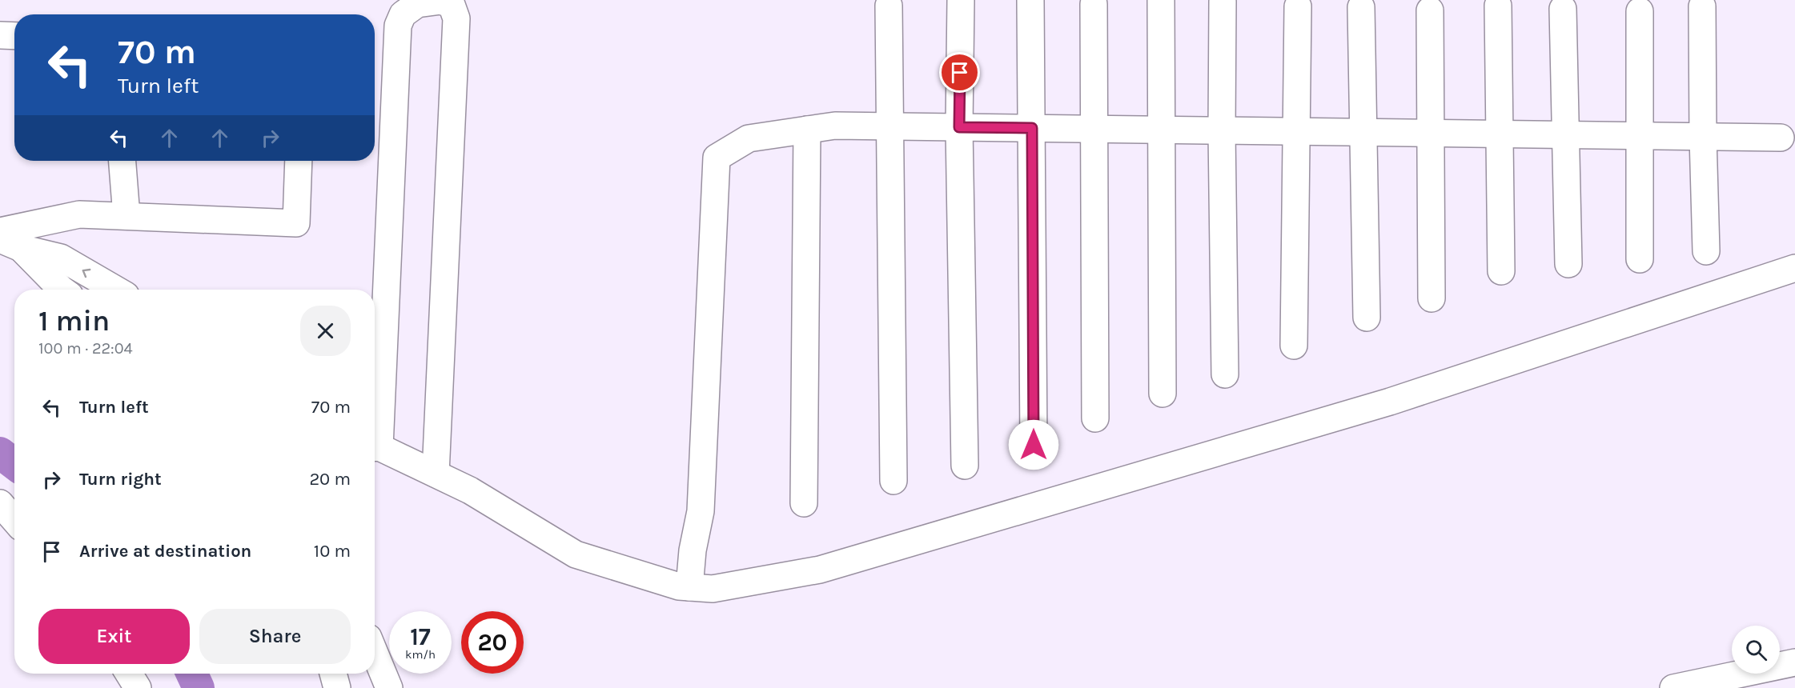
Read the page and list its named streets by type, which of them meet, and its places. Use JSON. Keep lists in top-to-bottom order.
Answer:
{
  "page": {
    "turn": ["70 m", "Turn left"],
    "heading": ["1 min", "100 m · 22:04"],
    "list": [
      {
        "name": "Turn left",
        "value": "70 m"
      },
      {
        "name": "Turn right",
        "value": "20 m"
      },
      {
        "name": "Arrive at destination",
        "value": "10 m"
      }
    ],
    "buttons": ["Exit", "Share"],
    "speed": "17 km/h",
    "limit": "20"
  }
}
